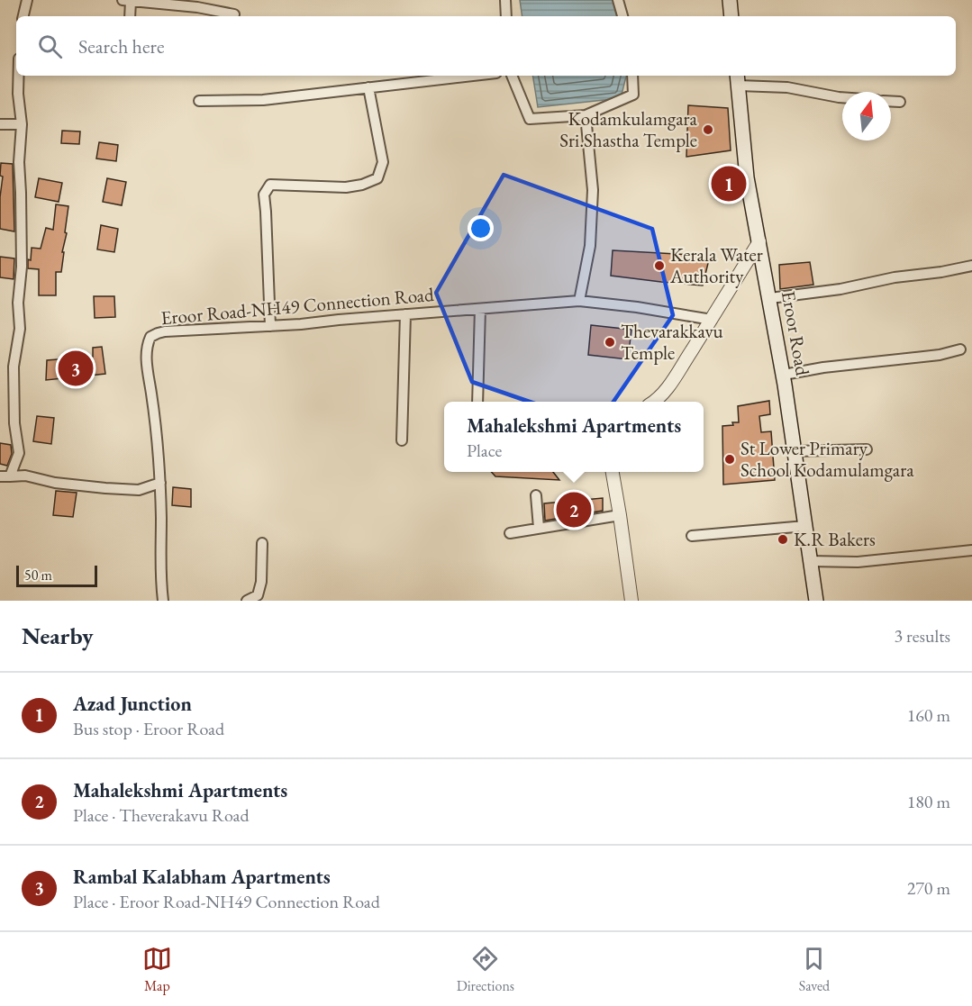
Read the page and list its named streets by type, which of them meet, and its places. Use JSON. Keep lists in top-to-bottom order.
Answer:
{
  "streets": {
    "main road": ["Eroor Road"],
    "street": ["Eroor Road-NH49 Connection Road"]
  },
  "places": [
    "Kodamkulamgara Sri.Shastha Temple",
    "Kerala Water Authority",
    "Thevarakkavu Temple",
    "St Lower Primary School Kodamulamgara",
    "K.R Bakers"
  ],
  "scale_bar": "50 m",
  "north": "top",
  "page": {
    "search": "Search here",
    "pins": ["1", "3", "2"],
    "popup": ["Mahalekshmi Apartments", "Place"],
    "scale": "50 m",
    "heading": ["Nearby", "3 results"],
    "list": [
      {
        "mark": "1",
        "name": "Azad Junction",
        "note": "Bus stop · Eroor Road",
        "value": "160 m"
      },
      {
        "mark": "2",
        "name": "Mahalekshmi Apartments",
        "note": "Place · Theverakavu Road",
        "value": "180 m"
      },
      {
        "mark": "3",
        "name": "Rambal Kalabham Apartments",
        "note": "Place · Eroor Road-NH49 Connection Road",
        "value": "270 m"
      }
    ],
    "nav": ["Map", "Directions", "Saved"]
  }
}
